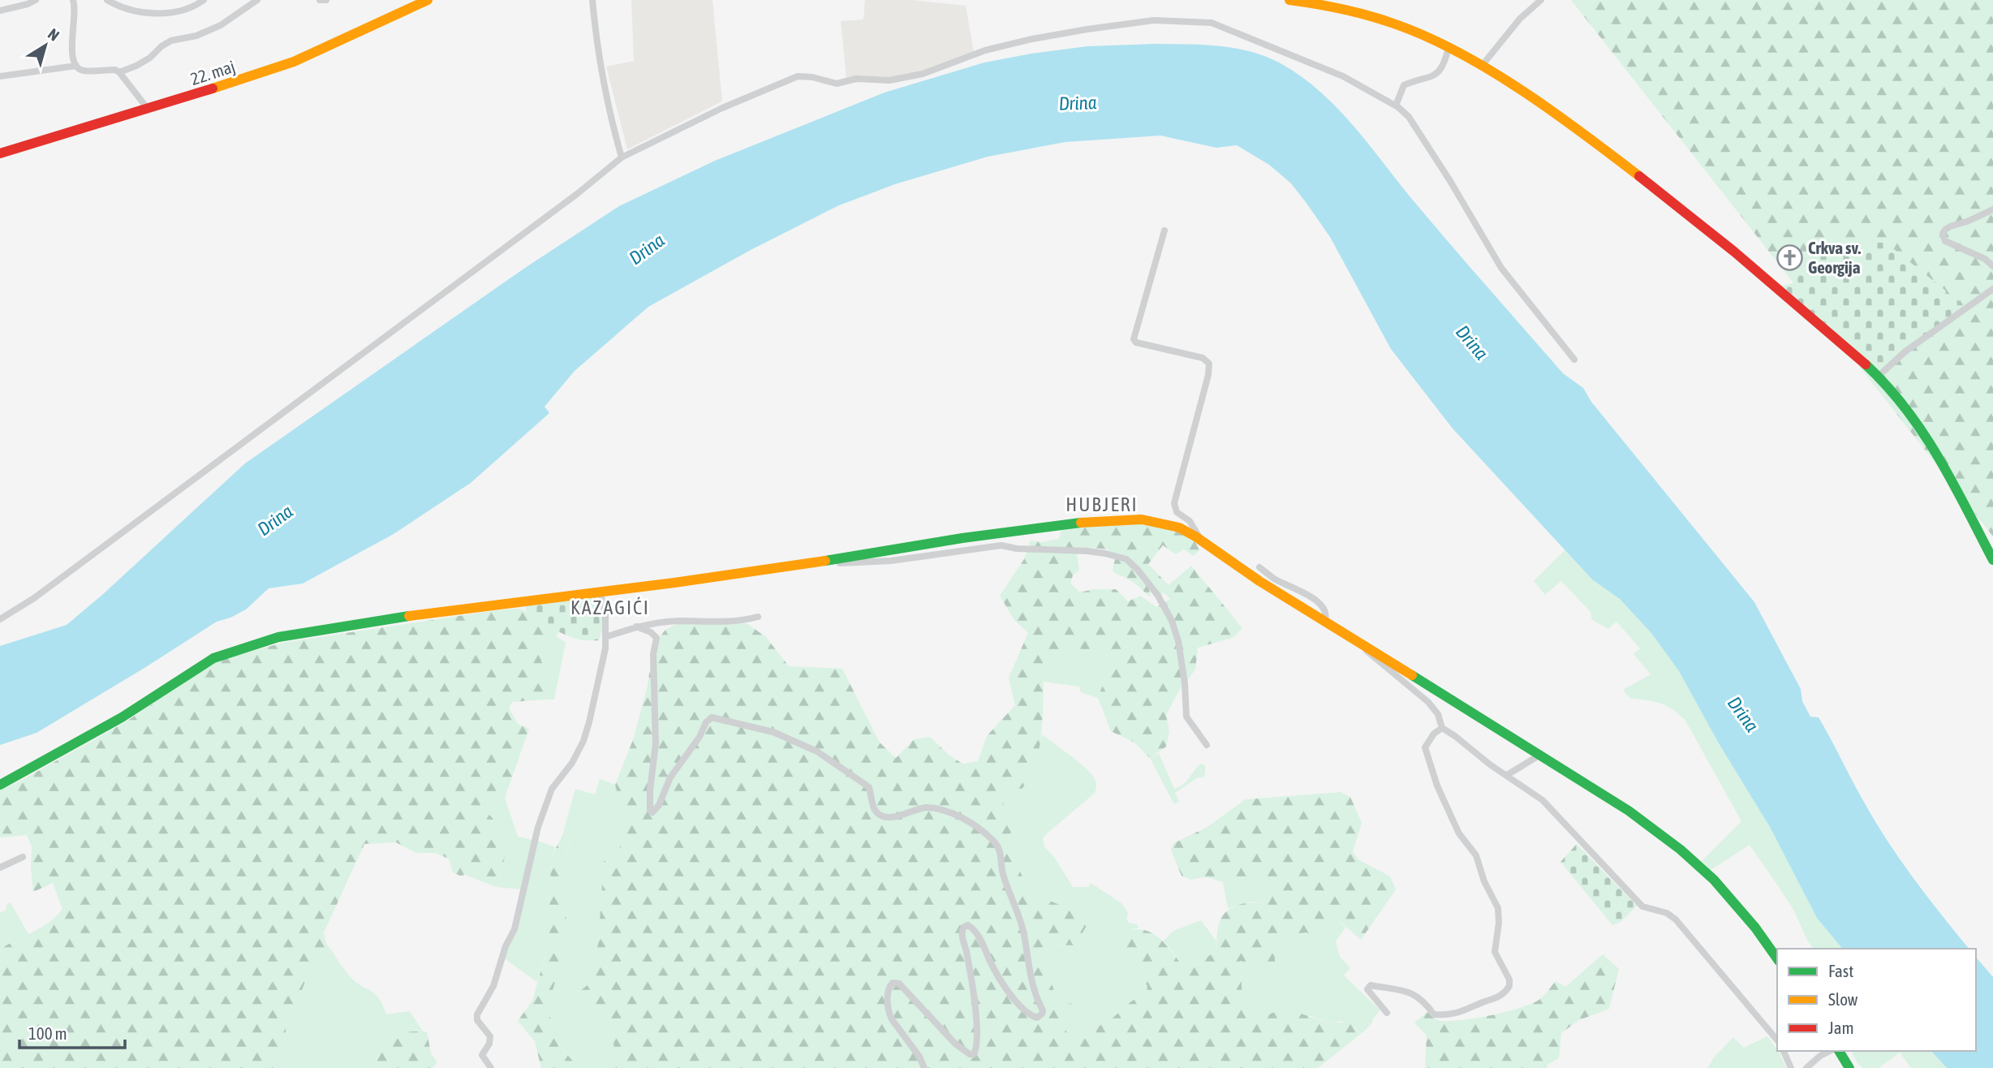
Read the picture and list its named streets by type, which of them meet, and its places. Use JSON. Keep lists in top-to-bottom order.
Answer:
{
  "streets": {
    "street": ["22. maj"]
  },
  "districts": ["HUBJERI", "KAZAGIĆI"],
  "water": ["Drina"],
  "places": {
    "church": ["Crkva sv. Georgija"]
  },
  "legend": ["Fast", "Slow", "Jam"],
  "scale_bar": "100 m",
  "north": "top right"
}
